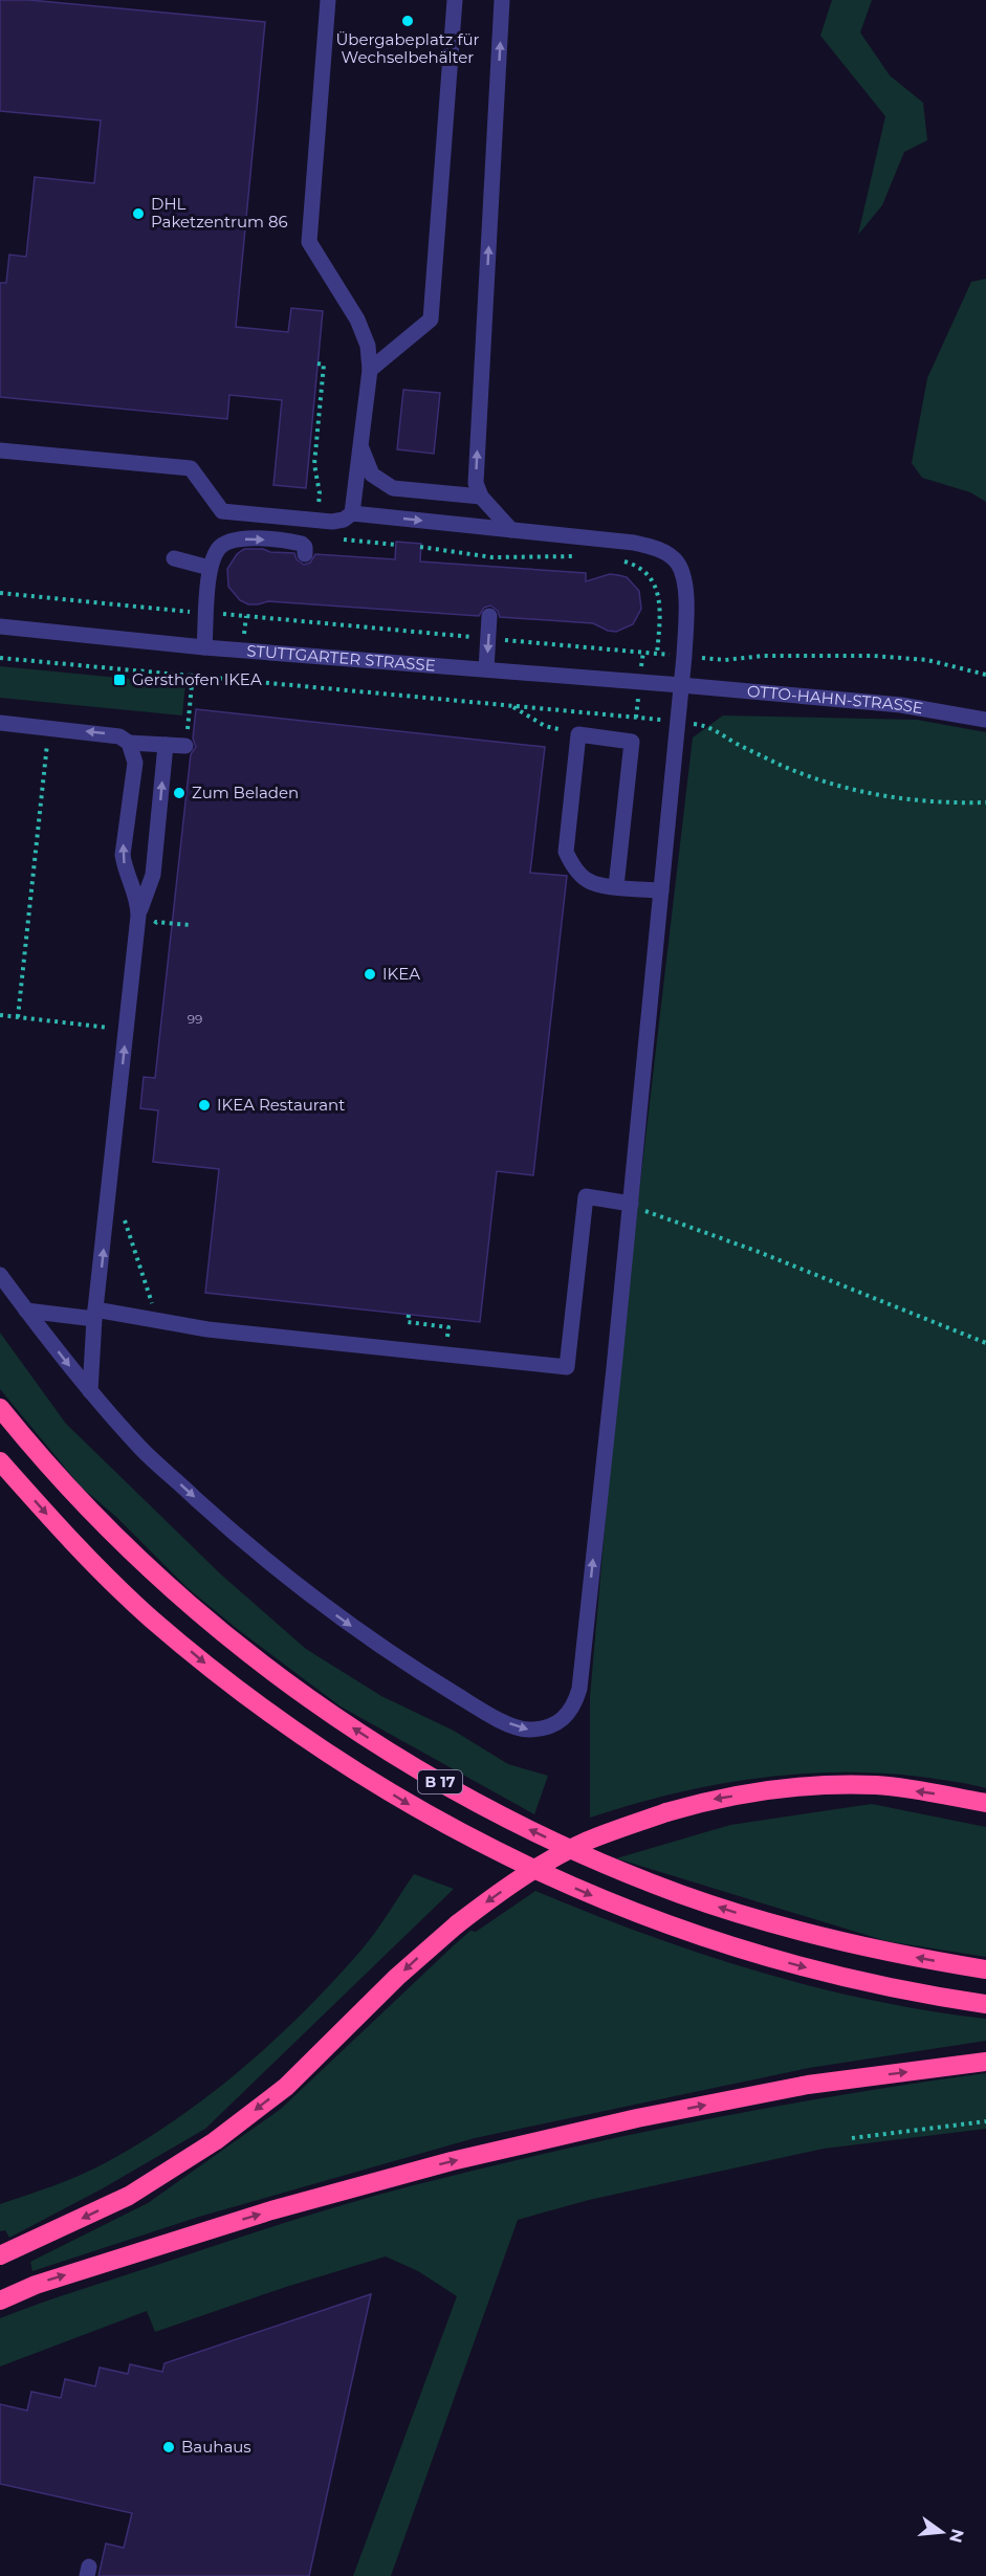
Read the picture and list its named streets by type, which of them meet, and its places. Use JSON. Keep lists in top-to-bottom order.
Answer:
{
  "streets": {
    "highway": ["B 17"],
    "street": ["STUTTGARTER STRASSE", "OTTO-HAHN-STRASSE"]
  },
  "crossings": [
    ["STUTTGARTER STRASSE", "OTTO-HAHN-STRASSE"]
  ],
  "places": {
    "other": [
      "Übergabeplatz für Wechselbehälter",
      "DHL Paketzentrum 86",
      "Zum Beladen",
      "IKEA",
      "IKEA Restaurant",
      "Bauhaus"
    ],
    "transit": ["Gersthofen IKEA"]
  },
  "house_numbers": ["99"],
  "north": "right"
}
